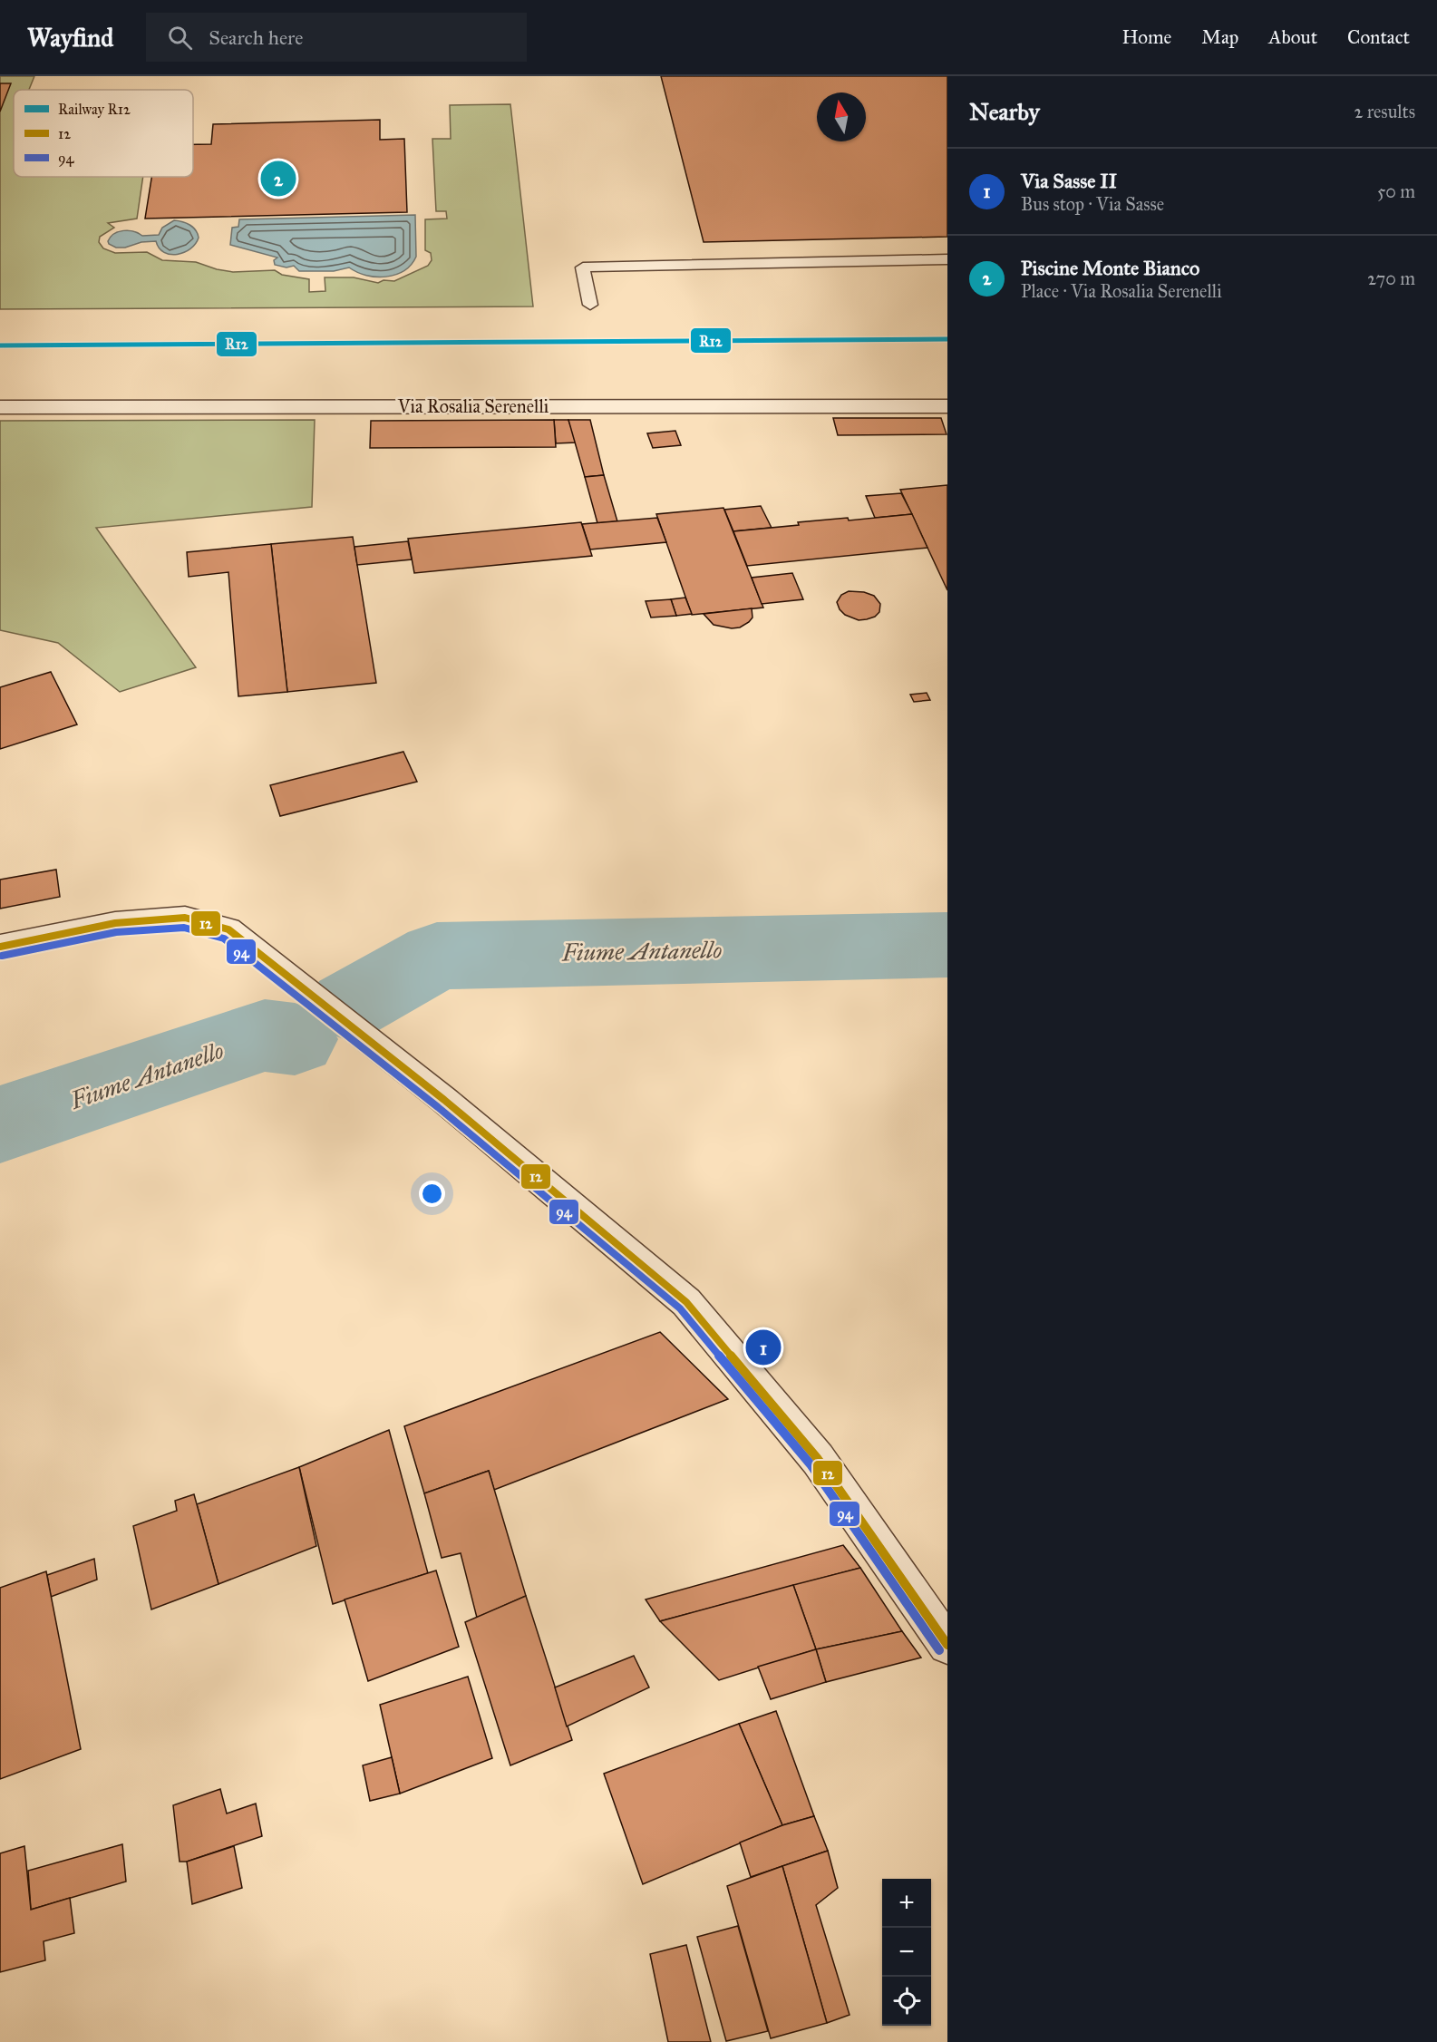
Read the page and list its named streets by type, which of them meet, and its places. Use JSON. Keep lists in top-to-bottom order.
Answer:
{
  "streets": {
    "street": ["Via Rosalia Serenelli"]
  },
  "water": ["Fiume Antanello"],
  "lines": ["rail line R12", "transit line 12", "transit line 94"],
  "legend": ["Railway R12", "12", "94"],
  "north": "top",
  "page": {
    "header": "Wayfind",
    "search": "Search here",
    "nav": [
      "Home",
      "Map",
      "About",
      "Contact"
    ],
    "heading": ["Nearby", "2 results"],
    "list": [
      {
        "mark": "1",
        "name": "Via Sasse II",
        "note": "Bus stop · Via Sasse",
        "value": "50 m"
      },
      {
        "mark": "2",
        "name": "Piscine Monte Bianco",
        "note": "Place · Via Rosalia Serenelli",
        "value": "270 m"
      }
    ],
    "pins": ["2", "1"],
    "map_buttons": ["+", "−"]
  }
}
